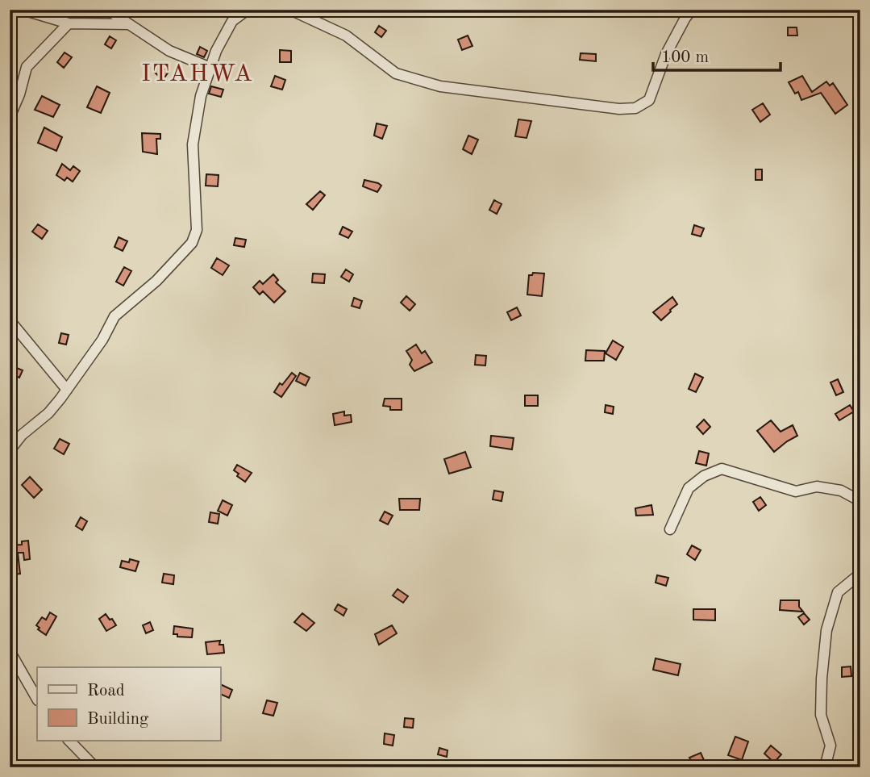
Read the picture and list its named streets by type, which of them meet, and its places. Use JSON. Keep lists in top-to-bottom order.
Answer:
{
  "districts": ["ITAHWA"],
  "legend": ["Road", "Building"],
  "scale_bar": "100 m"
}
